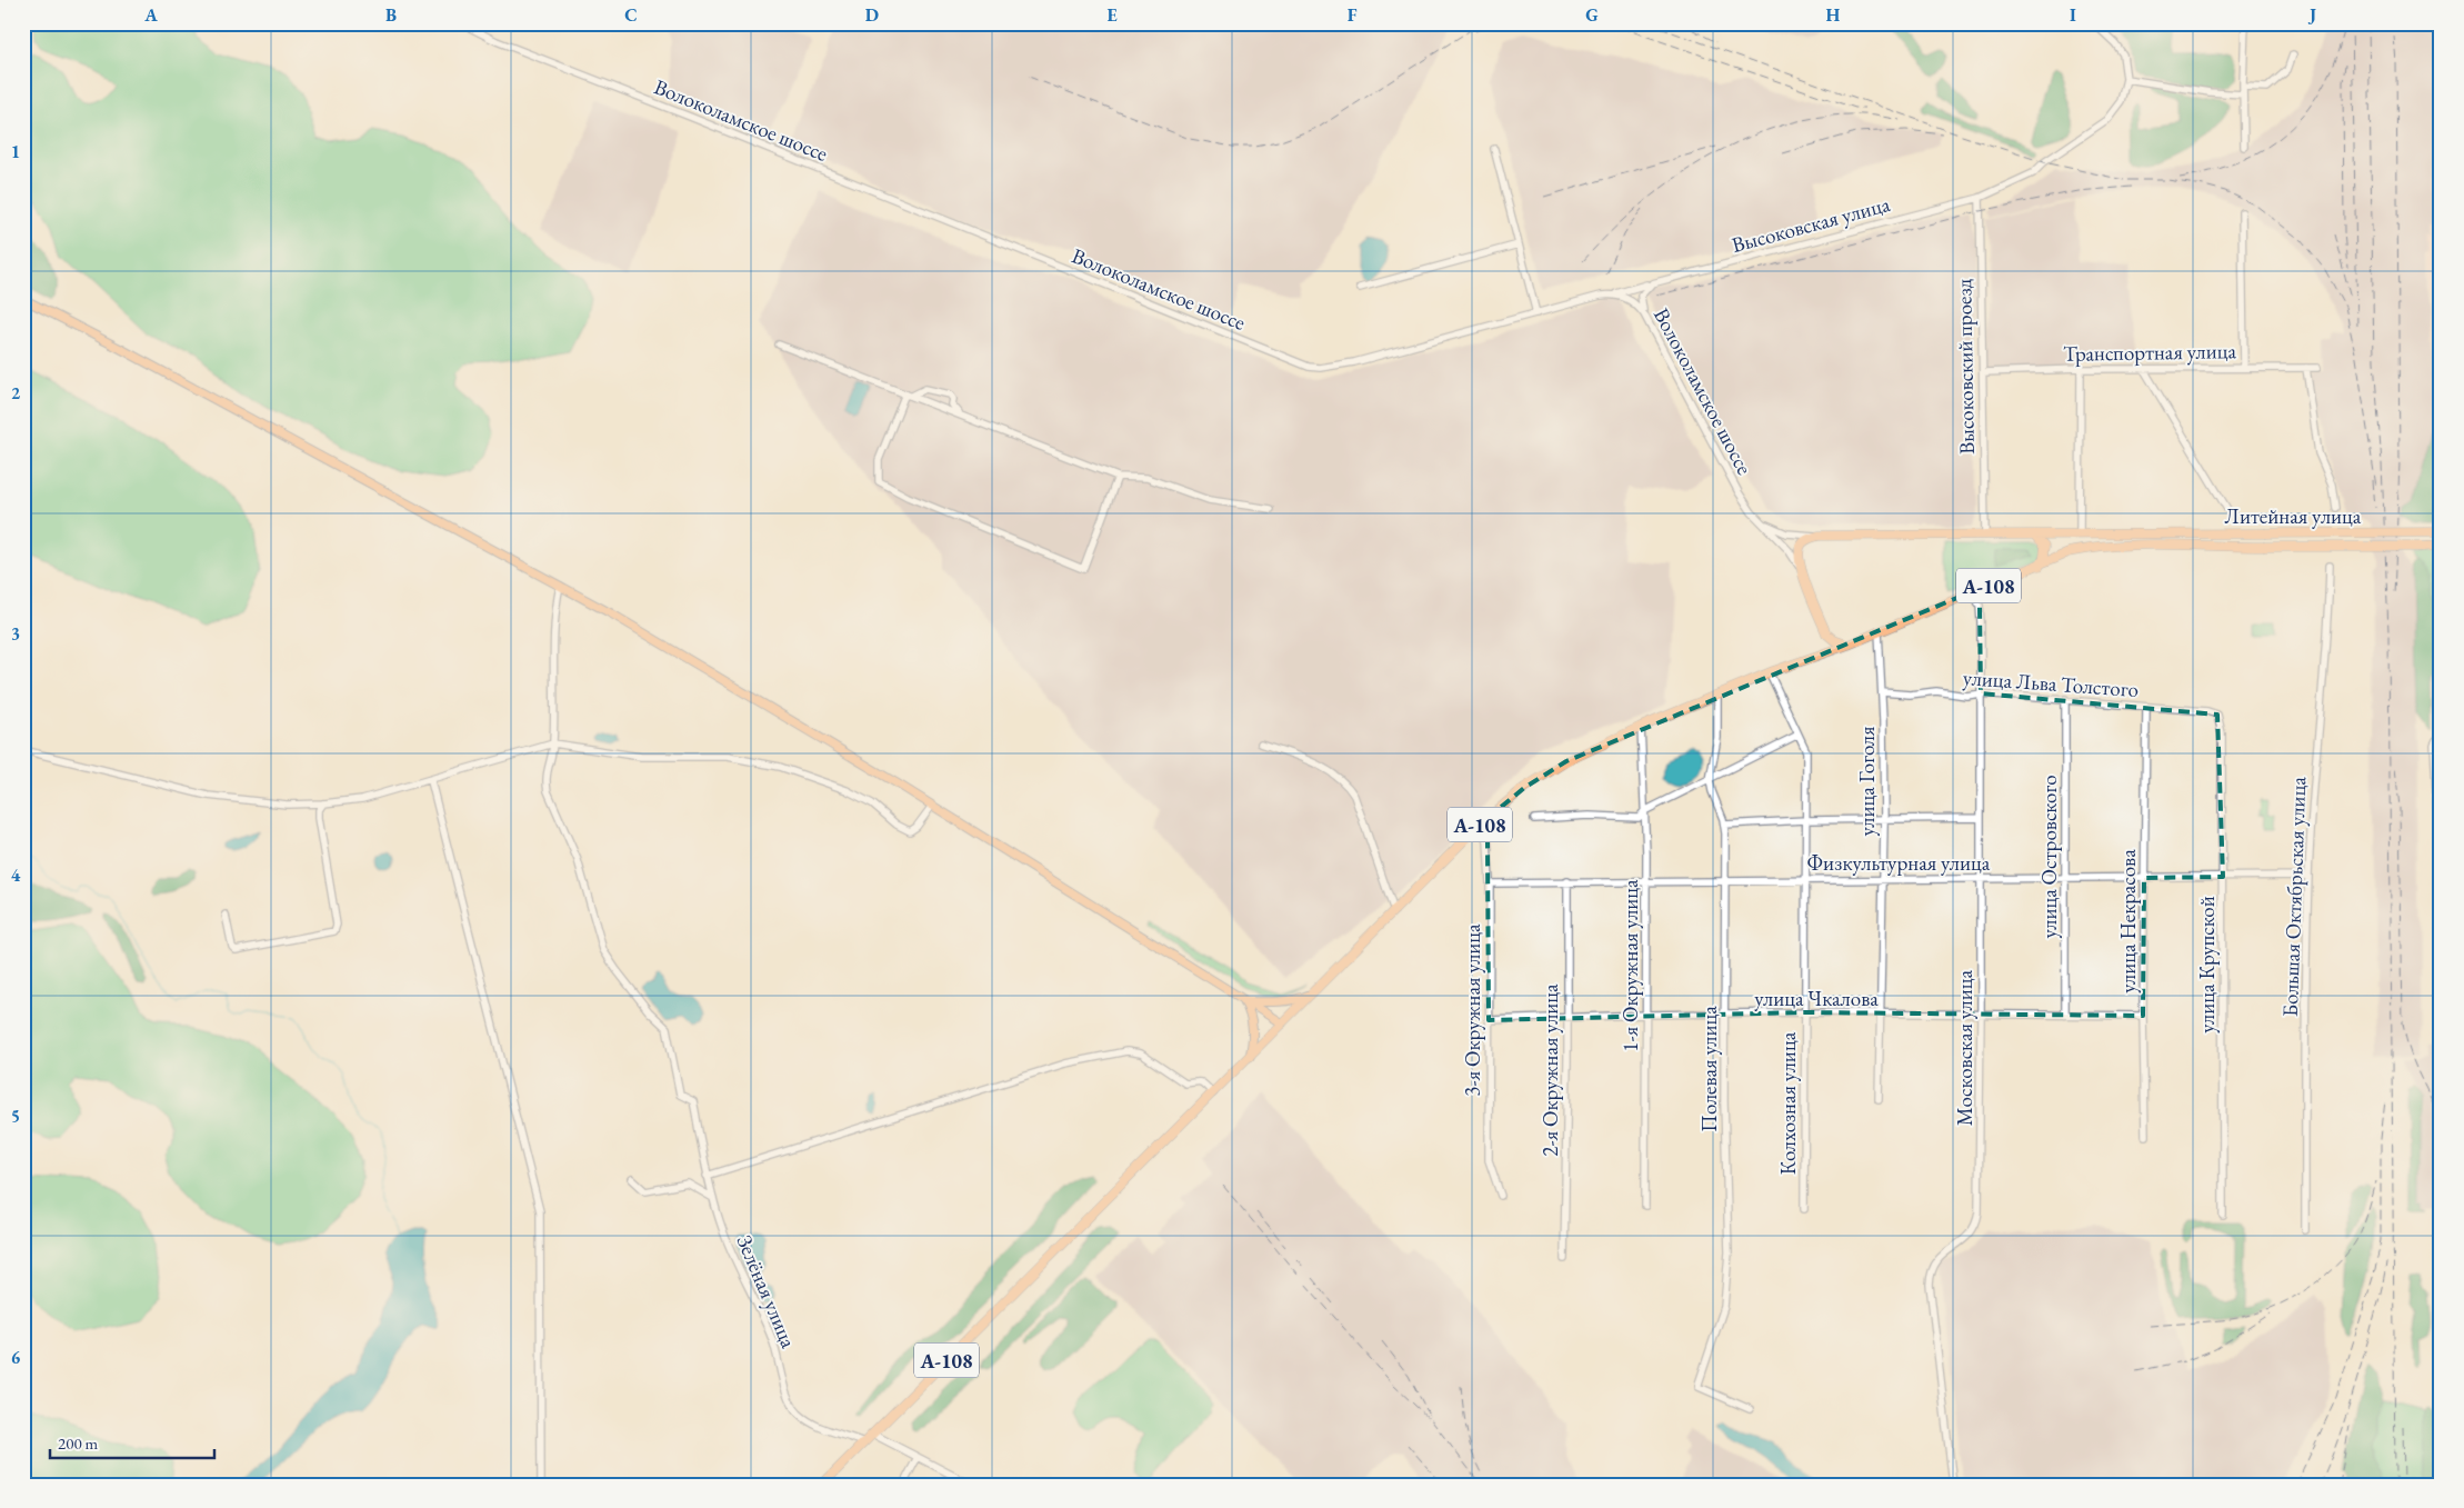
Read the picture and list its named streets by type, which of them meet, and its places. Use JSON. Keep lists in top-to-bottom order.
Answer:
{
  "streets": {
    "highway": ["Литейная улица", "А-108"],
    "street": [
      "Волоколамское шоссе",
      "Высоковская улица",
      "Транспортная улица",
      "Высоковский проезд",
      "улица Льва Толстого",
      "улица Гоголя",
      "улица Островского",
      "Физкультурная улица",
      "Большая Октябрьская улица",
      "улица Некрасова",
      "улица Крупской",
      "1-я Окружная улица",
      "улица Чкалова",
      "3-я Окружная улица",
      "Московская улица",
      "Полевая улица",
      "2-я Окружная улица",
      "Колхозная улица",
      "Зелёная улица"
    ]
  },
  "crossings": [
    ["Волоколамское шоссе", "Высоковская улица"],
    ["Волоколамское шоссе", "Литейная улица"],
    ["Высоковская улица", "Высоковский проезд"],
    ["Транспортная улица", "Высоковский проезд"],
    ["Высоковский проезд", "Литейная улица"],
    ["Литейная улица", "А-108"],
    ["А-108", "улица Гоголя"],
    ["А-108", "1-я Окружная улица"],
    ["А-108", "3-я Окружная улица"],
    ["А-108", "Московская улица"],
    ["А-108", "Полевая улица"],
    ["А-108", "Колхозная улица"],
    ["А-108", "Зелёная улица"],
    ["улица Льва Толстого", "улица Гоголя"],
    ["улица Льва Толстого", "улица Островского"],
    ["улица Льва Толстого", "улица Некрасова"],
    ["улица Льва Толстого", "улица Крупской"],
    ["улица Льва Толстого", "Московская улица"],
    ["улица Гоголя", "Физкультурная улица"],
    ["улица Гоголя", "улица Чкалова"],
    ["улица Островского", "Физкультурная улица"],
    ["улица Островского", "улица Чкалова"],
    ["Физкультурная улица", "Большая Октябрьская улица"],
    ["Физкультурная улица", "улица Некрасова"],
    ["Физкультурная улица", "улица Крупской"],
    ["Физкультурная улица", "1-я Окружная улица"],
    ["Физкультурная улица", "3-я Окружная улица"],
    ["Физкультурная улица", "Московская улица"],
    ["Физкультурная улица", "Полевая улица"],
    ["Физкультурная улица", "2-я Окружная улица"],
    ["Физкультурная улица", "Колхозная улица"],
    ["улица Некрасова", "улица Чкалова"],
    ["1-я Окружная улица", "улица Чкалова"],
    ["улица Чкалова", "3-я Окружная улица"],
    ["улица Чкалова", "Московская улица"],
    ["улица Чкалова", "Полевая улица"],
    ["улица Чкалова", "2-я Окружная улица"],
    ["улица Чкалова", "Колхозная улица"]
  ],
  "scale_bar": "200 m",
  "grid": {
    "columns": [
      "A",
      "B",
      "C",
      "D",
      "E",
      "F",
      "G",
      "H",
      "I",
      "J"
    ],
    "rows": [
      "1",
      "2",
      "3",
      "4",
      "5",
      "6"
    ]
  }
}
